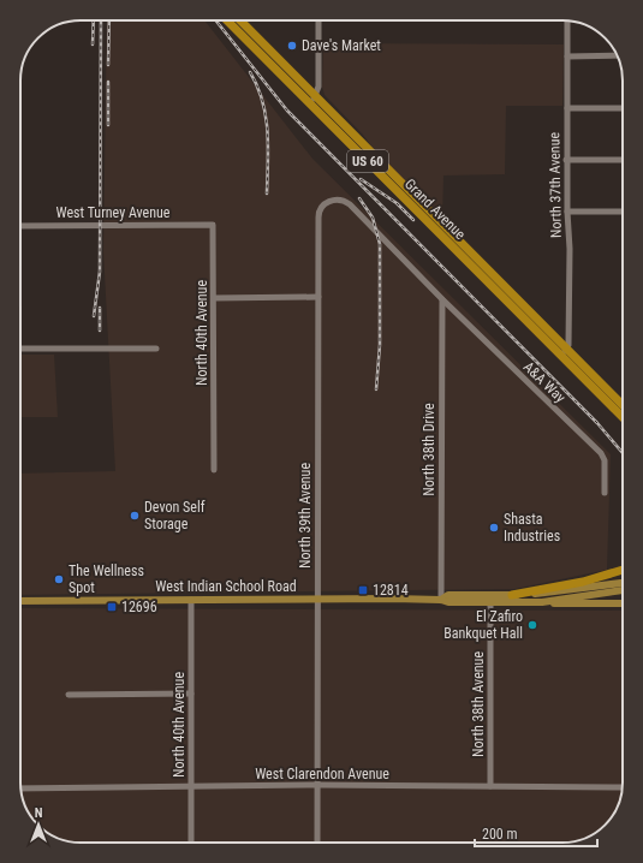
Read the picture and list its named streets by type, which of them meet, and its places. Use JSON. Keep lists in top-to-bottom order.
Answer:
{
  "streets": {
    "highway": ["US 60", "Grand Avenue"],
    "main road": ["West Indian School Road"],
    "street": [
      "North 37th Avenue",
      "West Turney Avenue",
      "North 40th Avenue",
      "A&A Way",
      "North 38th Drive",
      "North 39th Avenue",
      "North 38th Avenue",
      "West Clarendon Avenue"
    ]
  },
  "crossings": [
    ["North 37th Avenue", "Grand Avenue"],
    ["West Turney Avenue", "North 40th Avenue"],
    ["North 40th Avenue", "West Indian School Road"],
    ["North 40th Avenue", "West Clarendon Avenue"],
    ["A&A Way", "North 38th Drive"],
    ["A&A Way", "North 39th Avenue"],
    ["North 38th Drive", "North 39th Avenue"],
    ["North 38th Drive", "West Indian School Road"],
    ["North 39th Avenue", "West Indian School Road"],
    ["North 39th Avenue", "West Clarendon Avenue"],
    ["West Indian School Road", "North 38th Avenue"],
    ["North 38th Avenue", "West Clarendon Avenue"]
  ],
  "places": {
    "other": [
      "Dave's Market",
      "Devon Self Storage",
      "Shasta Industries",
      "The Wellness Spot",
      "El Zafiro Bankquet Hall"
    ],
    "transit": ["12814", "12696"]
  },
  "scale_bar": "200 m",
  "north": "top"
}
